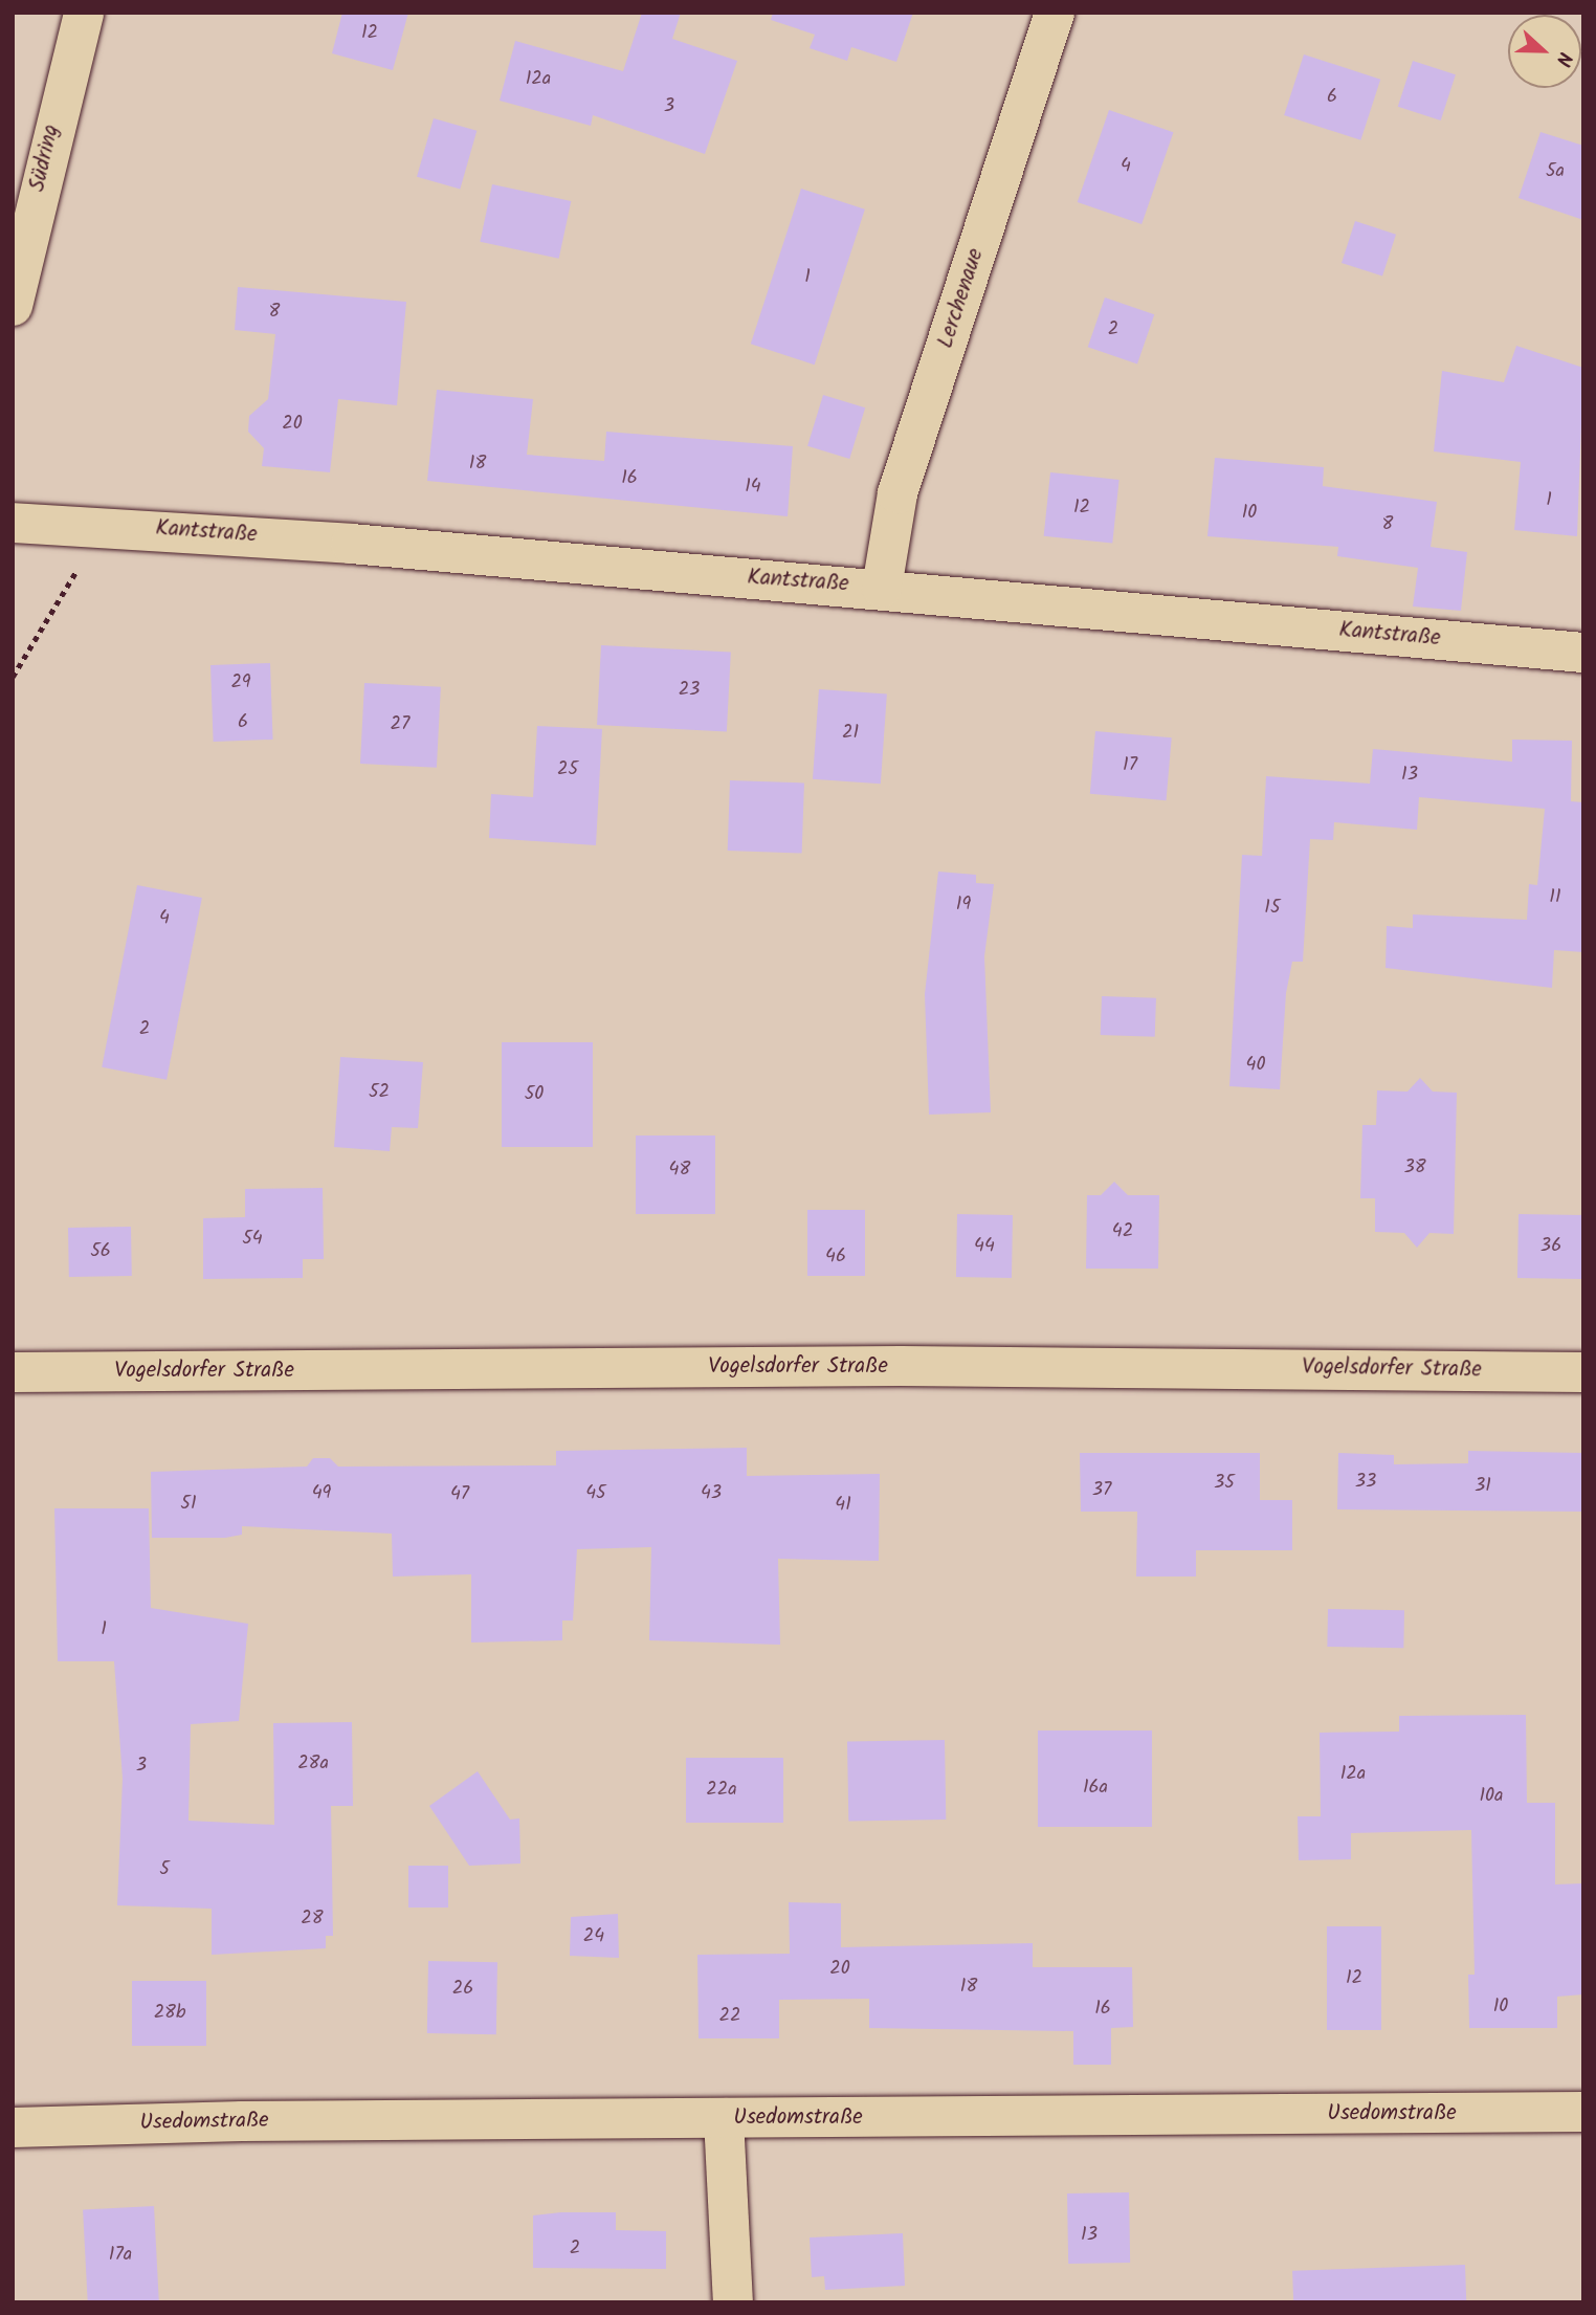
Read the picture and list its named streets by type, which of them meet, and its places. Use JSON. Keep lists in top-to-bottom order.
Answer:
{
  "streets": {
    "street": [
      "Südring",
      "Lerchenaue",
      "Kantstraße",
      "Vogelsdorfer Straße",
      "Usedomstraße"
    ]
  },
  "crossings": [
    ["Lerchenaue", "Kantstraße"]
  ],
  "house_numbers": [
    "12",
    "12a",
    "6",
    "3",
    "4",
    "5a",
    "1",
    "8",
    "2",
    "20",
    "18",
    "16",
    "14",
    "1",
    "12",
    "10",
    "8",
    "29",
    "23",
    "6",
    "27",
    "21",
    "17",
    "25",
    "13",
    "11",
    "19",
    "15",
    "4",
    "2",
    "40",
    "52",
    "50",
    "38",
    "48",
    "42",
    "54",
    "44",
    "36",
    "56",
    "46",
    "33",
    "35",
    "31",
    "37",
    "49",
    "45",
    "43",
    "47",
    "51",
    "41",
    "1",
    "28a",
    "3",
    "12a",
    "16a",
    "22a",
    "10a",
    "5",
    "28",
    "24",
    "20",
    "12",
    "18",
    "26",
    "10",
    "16",
    "28b",
    "22",
    "13",
    "2",
    "17a"
  ],
  "north": "right"
}
